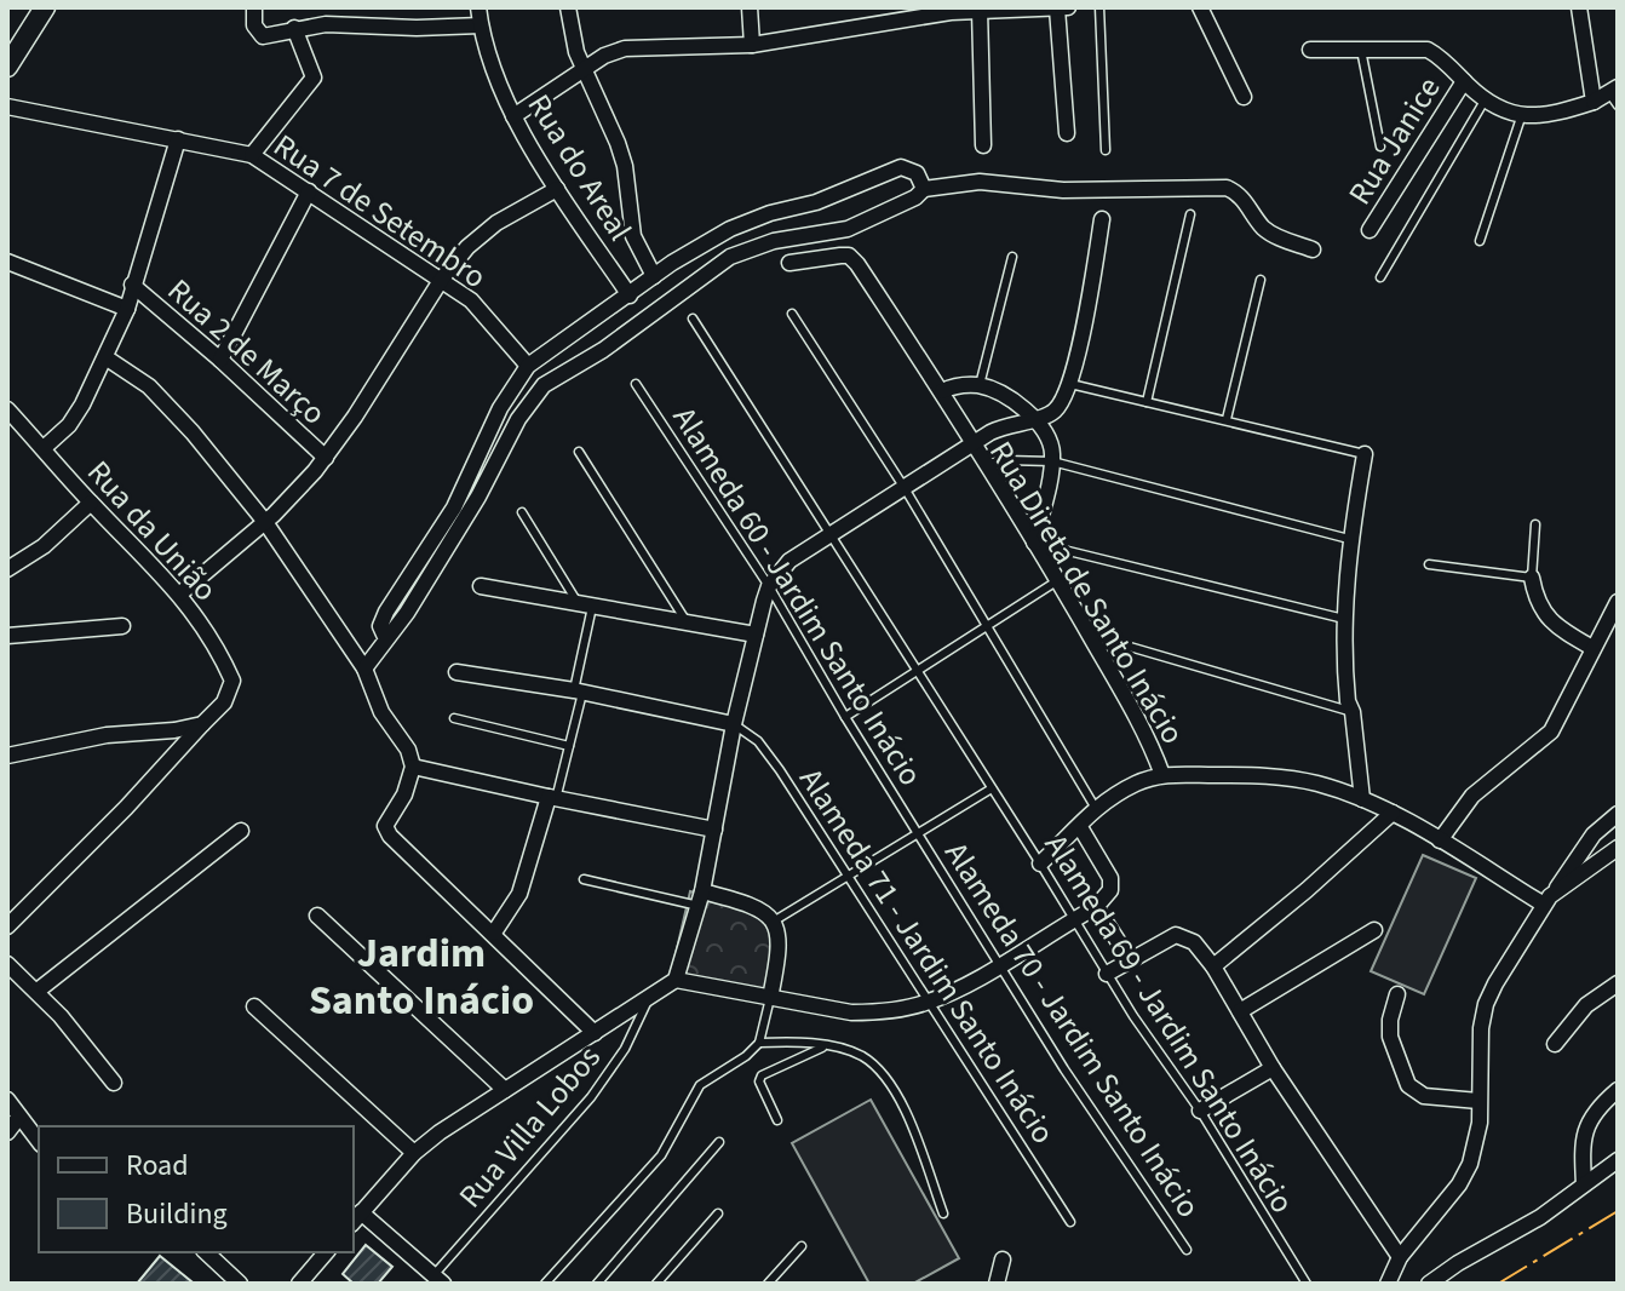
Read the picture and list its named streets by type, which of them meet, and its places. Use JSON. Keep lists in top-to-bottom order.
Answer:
{
  "streets": {
    "street": [
      "Rua Janice",
      "Rua do Areal",
      "Rua 7 de Setembro",
      "Rua 2 de Março",
      "Rua da União",
      "Rua Direta de Santo Inácio"
    ],
    "lane": [
      "Alameda 60 - Jardim Santo Inácio",
      "Alameda 71 - Jardim Santo Inácio",
      "Alameda 69 - Jardim Santo Inácio",
      "Alameda 70 - Jardim Santo Inácio",
      "Rua Villa Lobos"
    ]
  },
  "crossings": [
    ["Rua Direta de Santo Inácio", "Alameda 60 - Jardim Santo Inácio"],
    ["Rua Direta de Santo Inácio", "Alameda 71 - Jardim Santo Inácio"],
    ["Rua Direta de Santo Inácio", "Alameda 69 - Jardim Santo Inácio"],
    ["Alameda 60 - Jardim Santo Inácio", "Alameda 70 - Jardim Santo Inácio"]
  ],
  "districts": ["Jardim Santo Inácio"],
  "legend": ["Road", "Building"]
}
